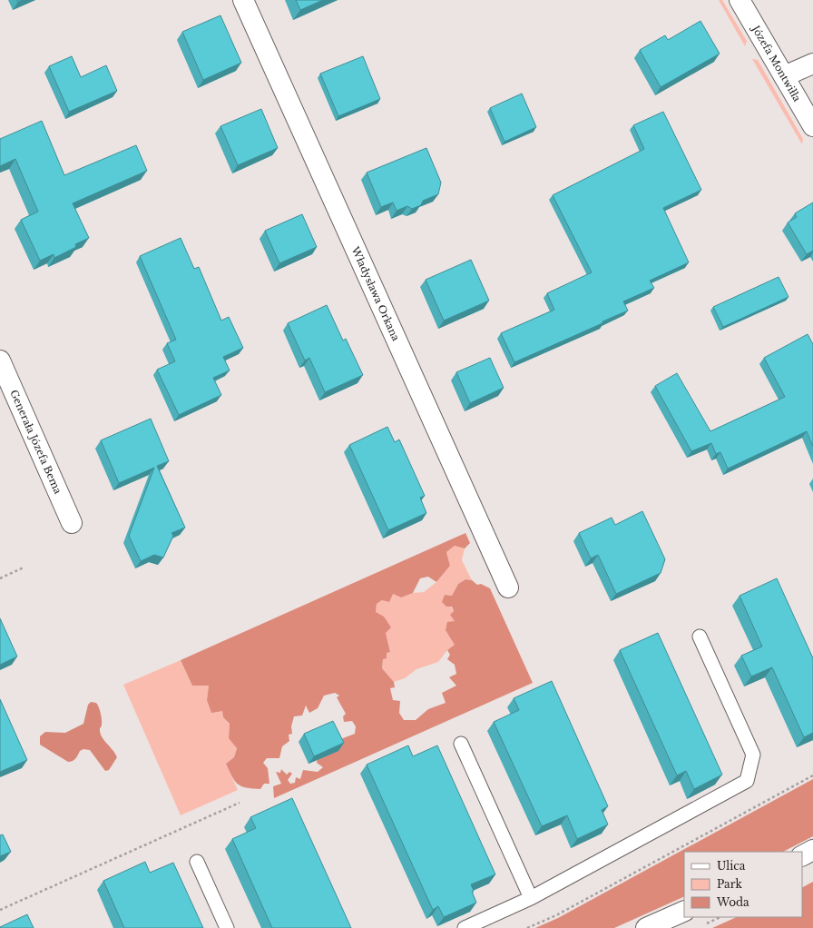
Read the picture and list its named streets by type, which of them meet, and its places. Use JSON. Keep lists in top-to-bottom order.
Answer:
{
  "streets": {
    "street": ["Józefa Montwiłła", "Władysława Orkana", "Generała Józefa Bema"]
  },
  "legend": ["Ulica", "Park", "Woda"]
}
